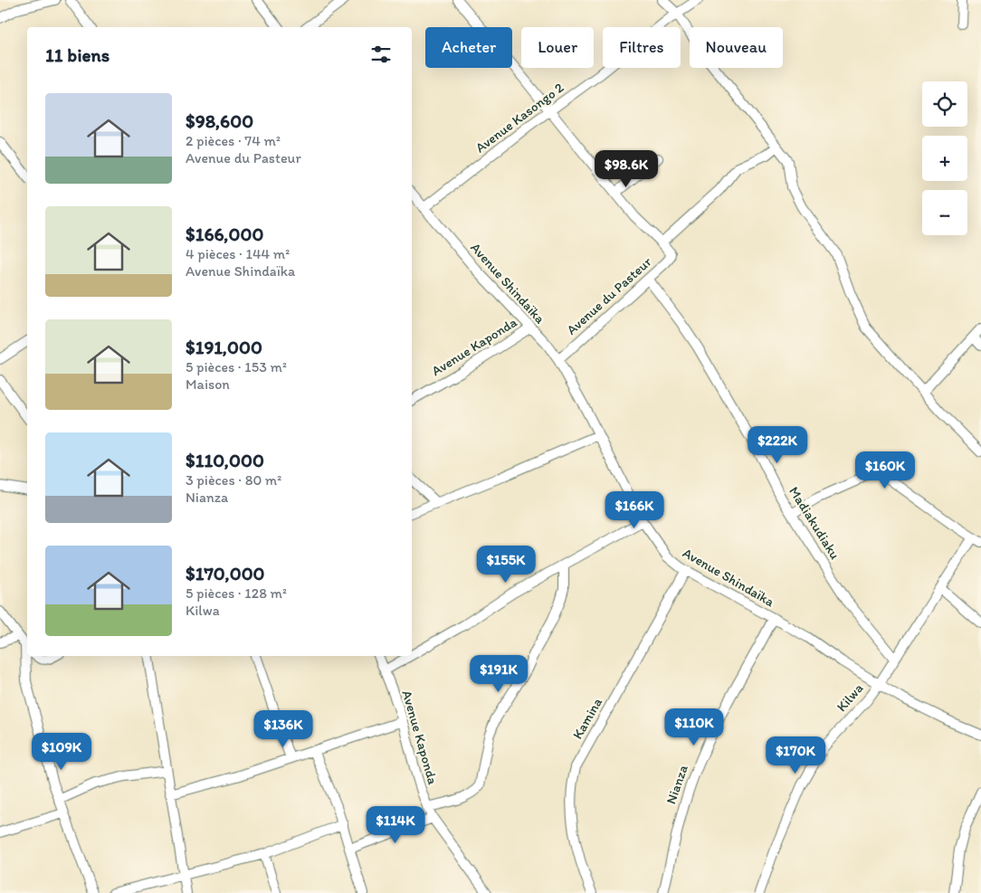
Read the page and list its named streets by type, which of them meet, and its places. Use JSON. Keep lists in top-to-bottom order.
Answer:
{
  "streets": {
    "street": [
      "Avenue Kasongo 2",
      "Avenue Shindaïka",
      "Avenue du Pasteur",
      "Avenue Kaponda",
      "Madiakudiaku",
      "Kilwa",
      "Kamina",
      "Nianza"
    ]
  },
  "crossings": [
    ["Avenue Kasongo 2", "Avenue Shindaïka"],
    ["Avenue Kasongo 2", "Avenue du Pasteur"],
    ["Avenue Shindaïka", "Avenue du Pasteur"],
    ["Avenue Shindaïka", "Avenue Kaponda"],
    ["Avenue Shindaïka", "Kilwa"],
    ["Avenue Shindaïka", "Kamina"],
    ["Avenue Shindaïka", "Nianza"],
    ["Avenue du Pasteur", "Madiakudiaku"],
    ["Madiakudiaku", "Kilwa"]
  ],
  "page": {
    "chip": [
      "Acheter",
      "Louer",
      "Filtres",
      "Nouveau"
    ],
    "heading": "11 biens",
    "map_buttons": ["+", "−"],
    "list": [
      {
        "name": "$98,600",
        "note": "2 pièces · 74 m² · Avenue du Pasteur"
      },
      {
        "name": "$166,000",
        "note": "4 pièces · 144 m² · Avenue Shindaïka"
      },
      {
        "name": "$191,000",
        "note": "5 pièces · 153 m² · Maison"
      },
      {
        "name": "$110,000",
        "note": "3 pièces · 80 m² · Nianza"
      },
      {
        "name": "$170,000",
        "note": "5 pièces · 128 m² · Kilwa"
      }
    ],
    "price": [
      "$98.6K",
      "$222K",
      "$160K",
      "$166K",
      "$155K",
      "$191K",
      "$110K",
      "$136K",
      "$109K",
      "$170K",
      "$114K"
    ]
  }
}
